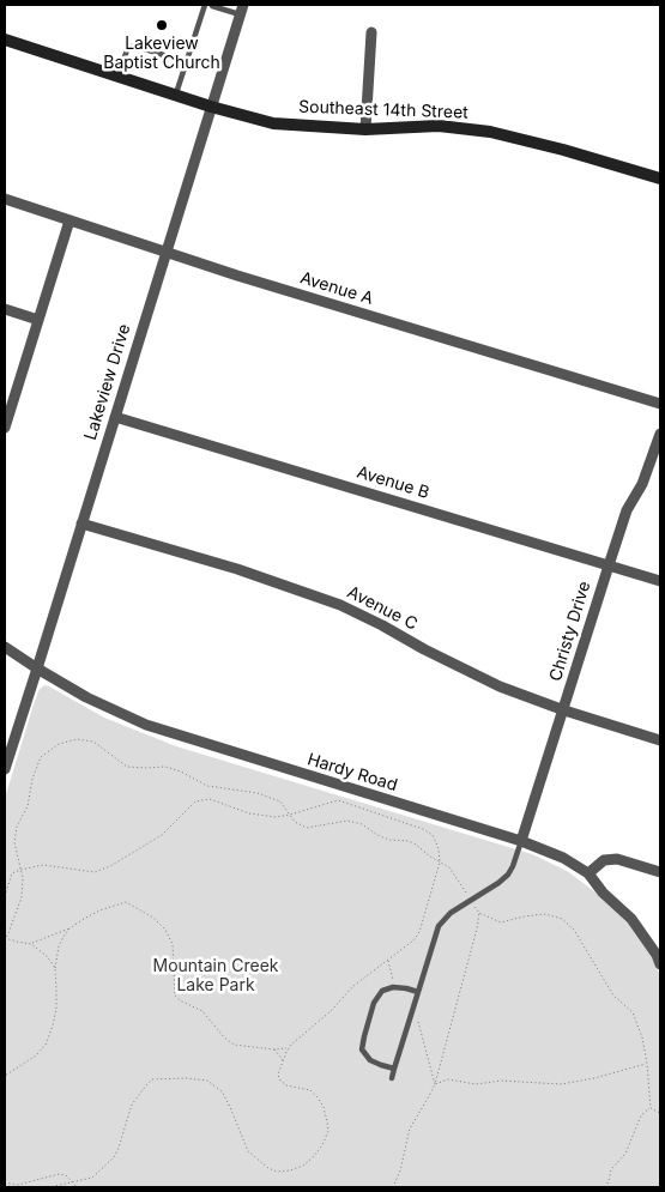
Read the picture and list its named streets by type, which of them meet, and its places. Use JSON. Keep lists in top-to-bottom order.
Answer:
{
  "streets": {
    "street": [
      "Southeast 14th Street",
      "Avenue A",
      "Lakeview Drive",
      "Avenue B",
      "Avenue C",
      "Christy Drive",
      "Hardy Road"
    ]
  },
  "crossings": [
    ["Southeast 14th Street", "Lakeview Drive"],
    ["Avenue A", "Lakeview Drive"],
    ["Lakeview Drive", "Avenue B"],
    ["Lakeview Drive", "Avenue C"],
    ["Lakeview Drive", "Hardy Road"],
    ["Avenue B", "Christy Drive"],
    ["Avenue C", "Christy Drive"],
    ["Christy Drive", "Hardy Road"]
  ],
  "parks": ["Mountain Creek Lake Park"],
  "places": ["Lakeview Baptist Church"]
}
